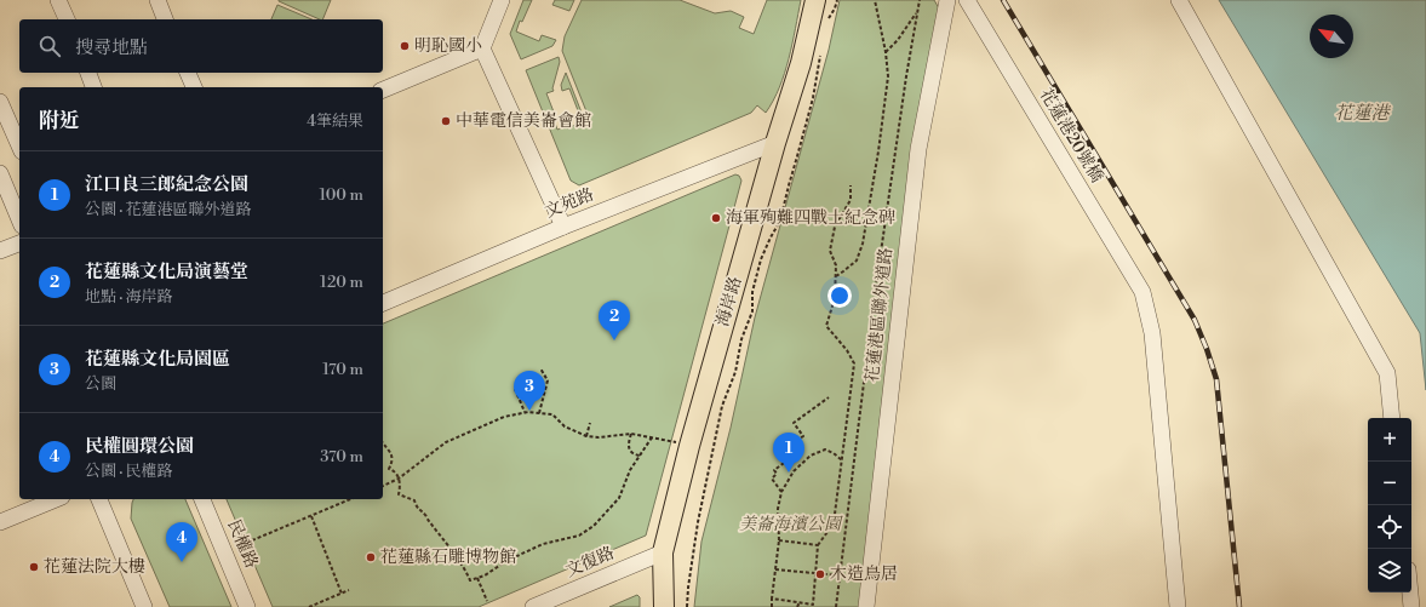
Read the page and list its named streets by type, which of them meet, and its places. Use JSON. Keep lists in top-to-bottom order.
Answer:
{
  "streets": {
    "main road": ["海岸路"],
    "street": [
      "花蓮港20號橋",
      "文苑路",
      "花蓮港區聯外道路",
      "民權路",
      "文復路"
    ]
  },
  "crossings": [
    ["文苑路", "海岸路"],
    ["海岸路", "文復路"]
  ],
  "water": ["花蓮港"],
  "parks": ["美崙海濱公園"],
  "places": [
    "明恥國小",
    "中華電信美崙會館",
    "海軍殉難四戰士紀念碑",
    "花蓮縣石雕博物館",
    "花蓮法院大樓",
    "木造鳥居"
  ],
  "north": "top left",
  "page": {
    "search": "搜尋地點",
    "heading": ["附近", "4筆結果"],
    "list": [
      {
        "mark": "1",
        "name": "江口良三郎紀念公園",
        "note": "公園 · 花蓮港區聯外道路",
        "value": "100 m"
      },
      {
        "mark": "2",
        "name": "花蓮縣文化局演藝堂",
        "note": "地點 · 海岸路",
        "value": "120 m"
      },
      {
        "mark": "3",
        "name": "花蓮縣文化局園區",
        "note": "公園",
        "value": "170 m"
      },
      {
        "mark": "4",
        "name": "民權圓環公園",
        "note": "公園 · 民權路",
        "value": "370 m"
      }
    ],
    "pins": [
      "2",
      "3",
      "1",
      "4"
    ],
    "map_buttons": ["+", "−"]
  }
}
